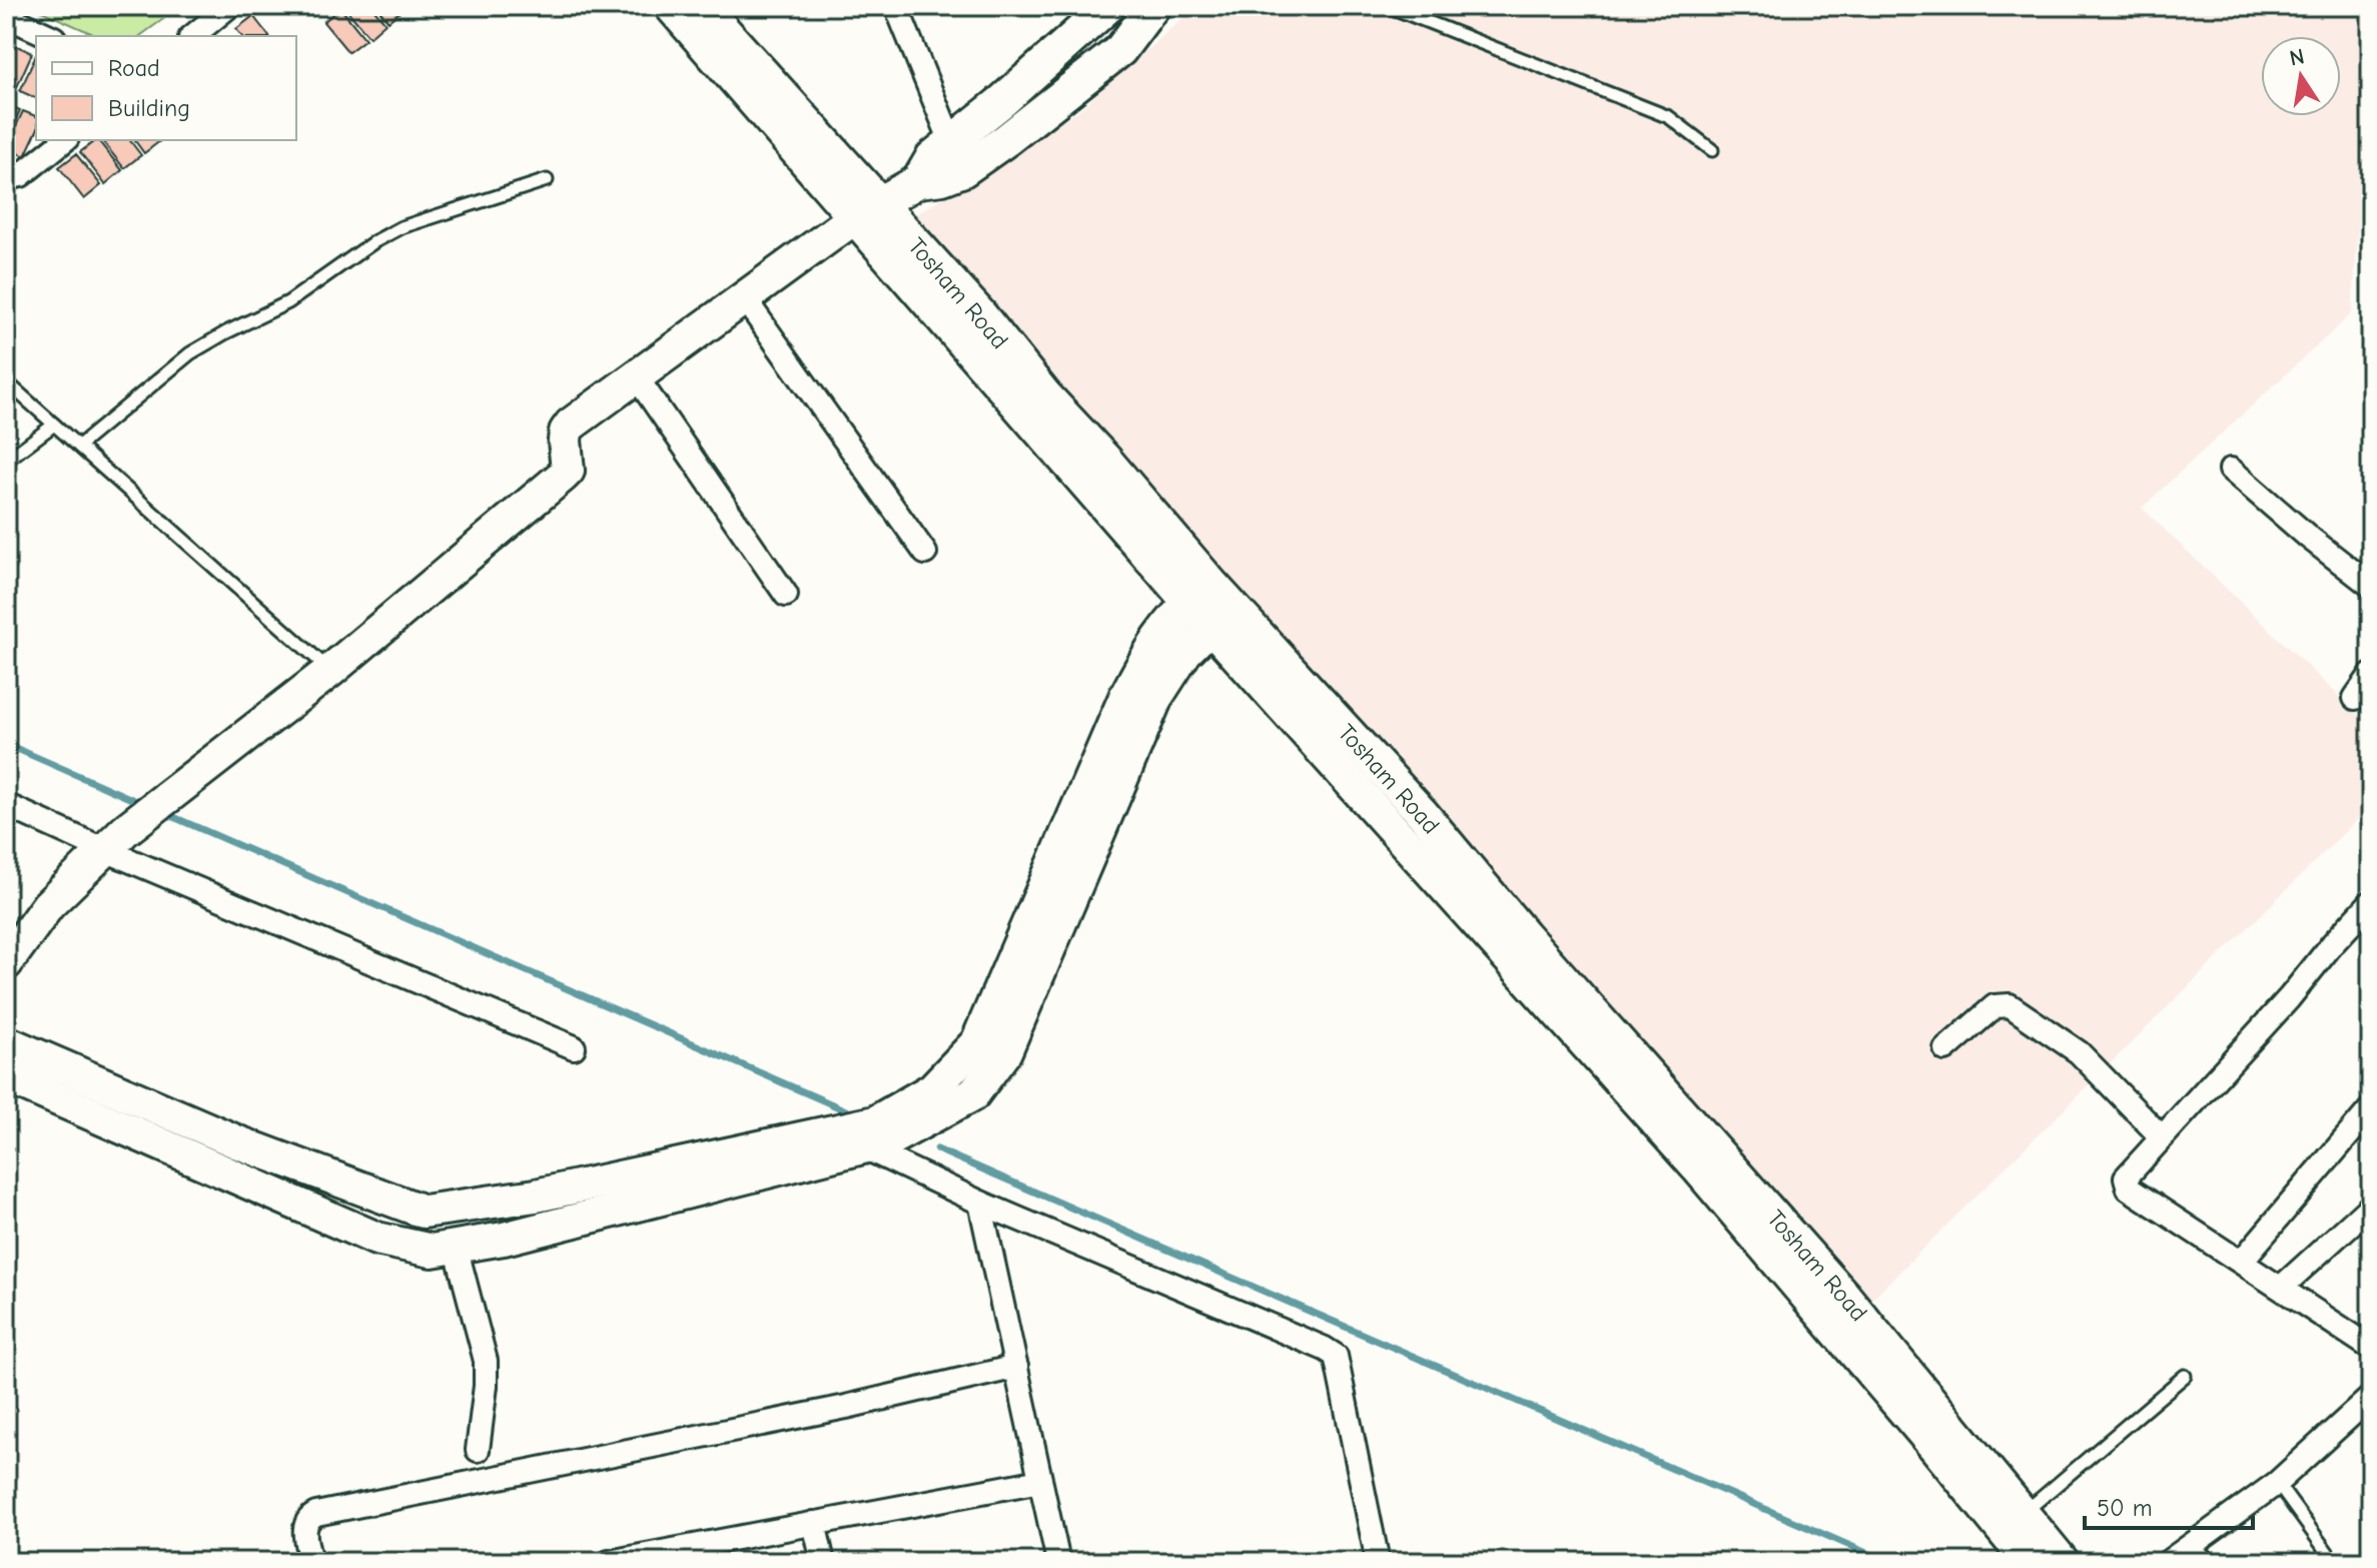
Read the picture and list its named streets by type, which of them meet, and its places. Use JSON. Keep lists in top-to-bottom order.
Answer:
{
  "streets": {
    "main road": ["Tosham Road"]
  },
  "legend": ["Road", "Building"],
  "scale_bar": "50 m",
  "north": "top"
}
